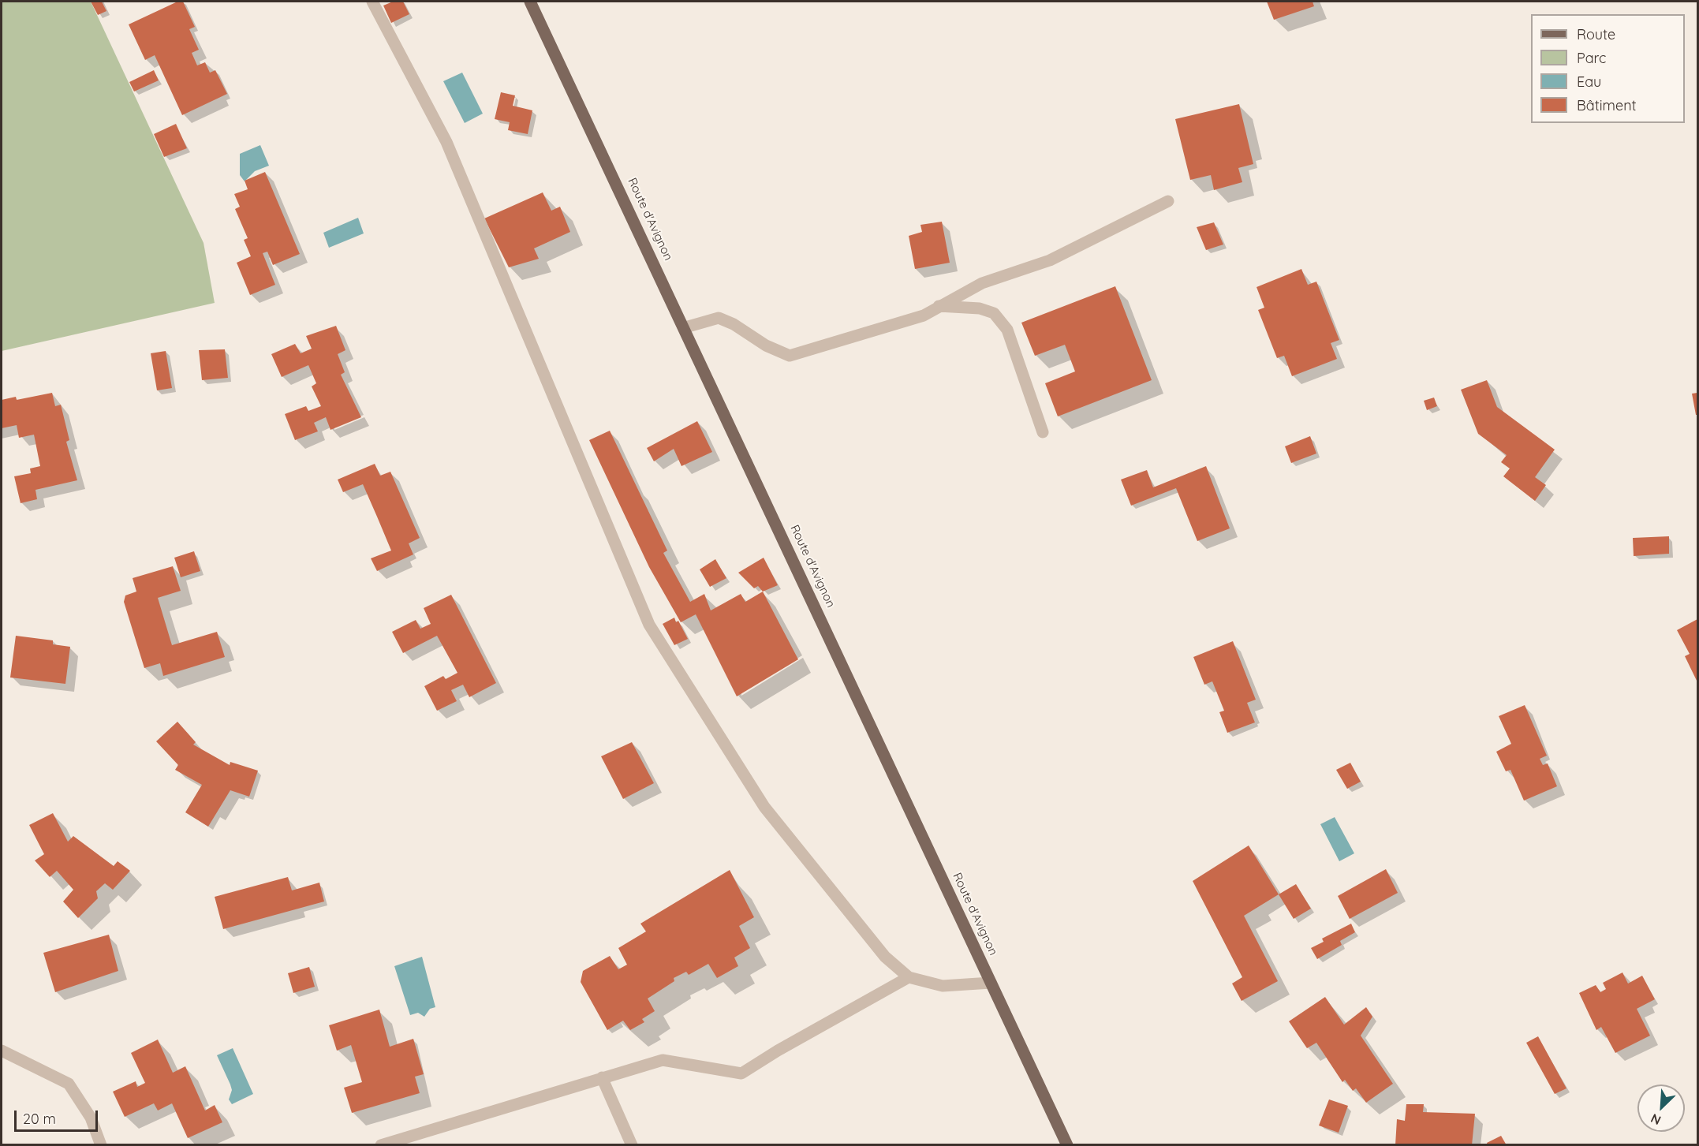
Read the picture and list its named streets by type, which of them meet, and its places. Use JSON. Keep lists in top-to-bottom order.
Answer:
{
  "streets": {
    "main road": ["Route d'Avignon"]
  },
  "legend": [
    "Route",
    "Parc",
    "Eau",
    "Bâtiment"
  ],
  "scale_bar": "20 m",
  "north": "bottom left"
}
